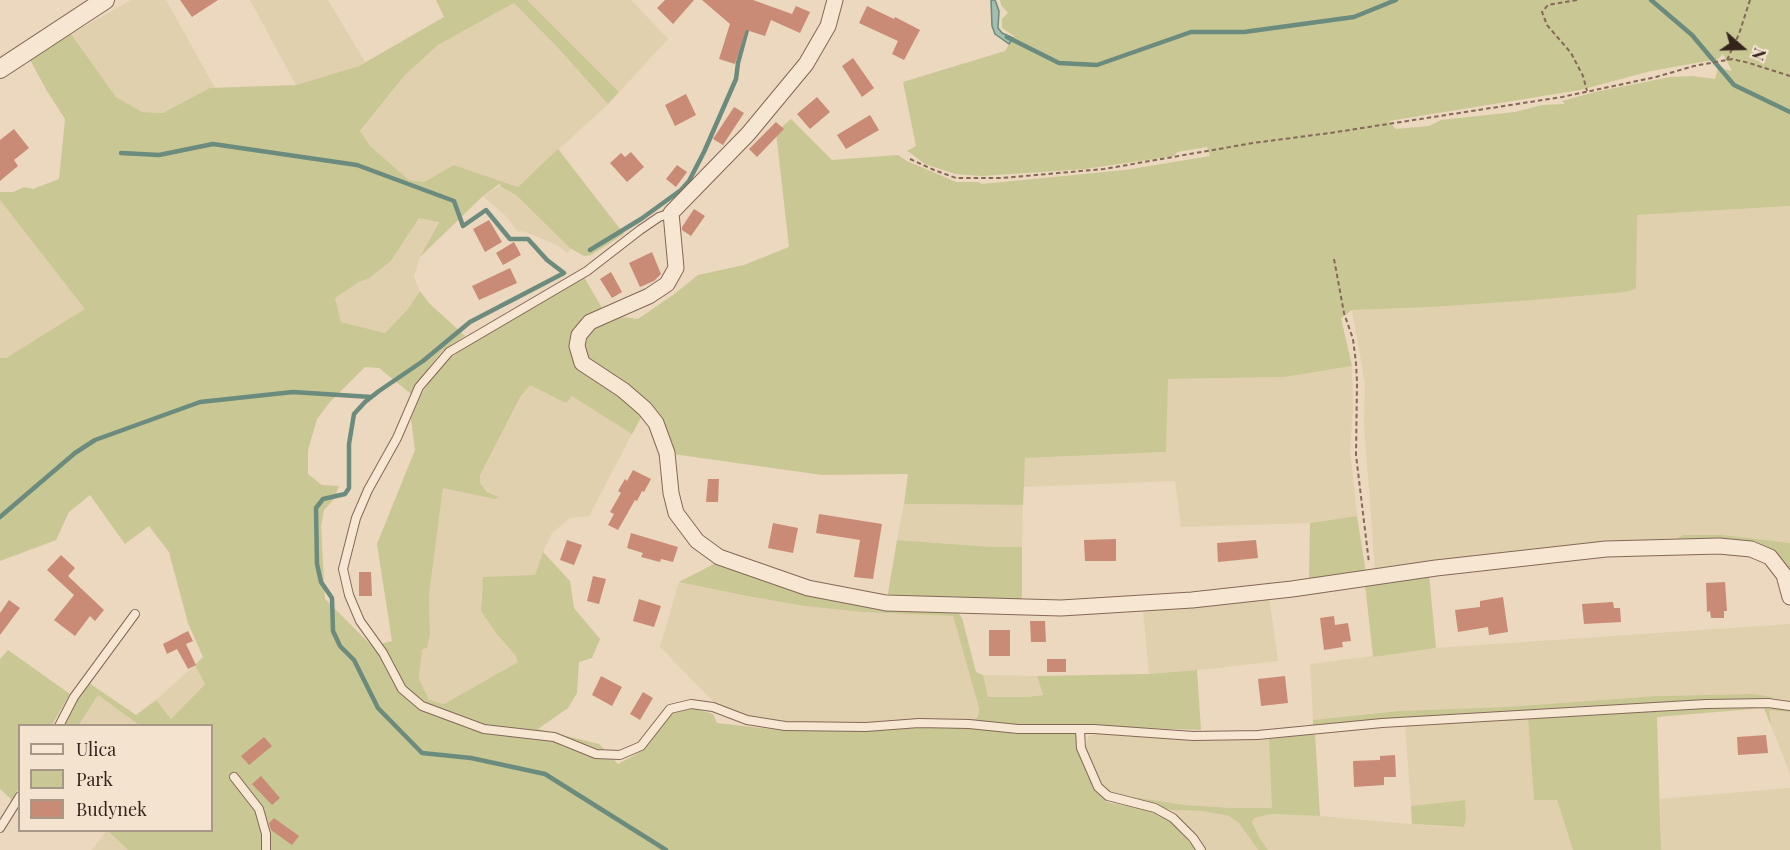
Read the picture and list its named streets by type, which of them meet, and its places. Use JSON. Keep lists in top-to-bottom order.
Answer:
{
  "legend": ["Ulica", "Park", "Budynek"],
  "north": "right"
}
